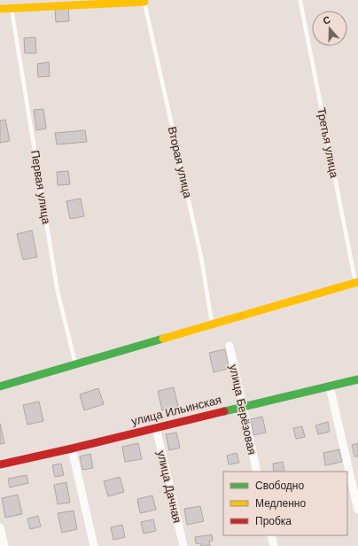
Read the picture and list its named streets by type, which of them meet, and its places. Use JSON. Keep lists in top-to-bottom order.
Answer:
{
  "streets": {
    "street": ["улица Берёзовая", "улица Ильинская", "улица Дачная"],
    "lane": ["Третья улица", "Вторая улица", "Первая улица"]
  },
  "crossings": [
    ["улица Берёзовая", "улица Ильинская"],
    ["улица Ильинская", "улица Дачная"]
  ],
  "legend": ["Свободно", "Медленно", "Пробка"],
  "north": "top"
}
